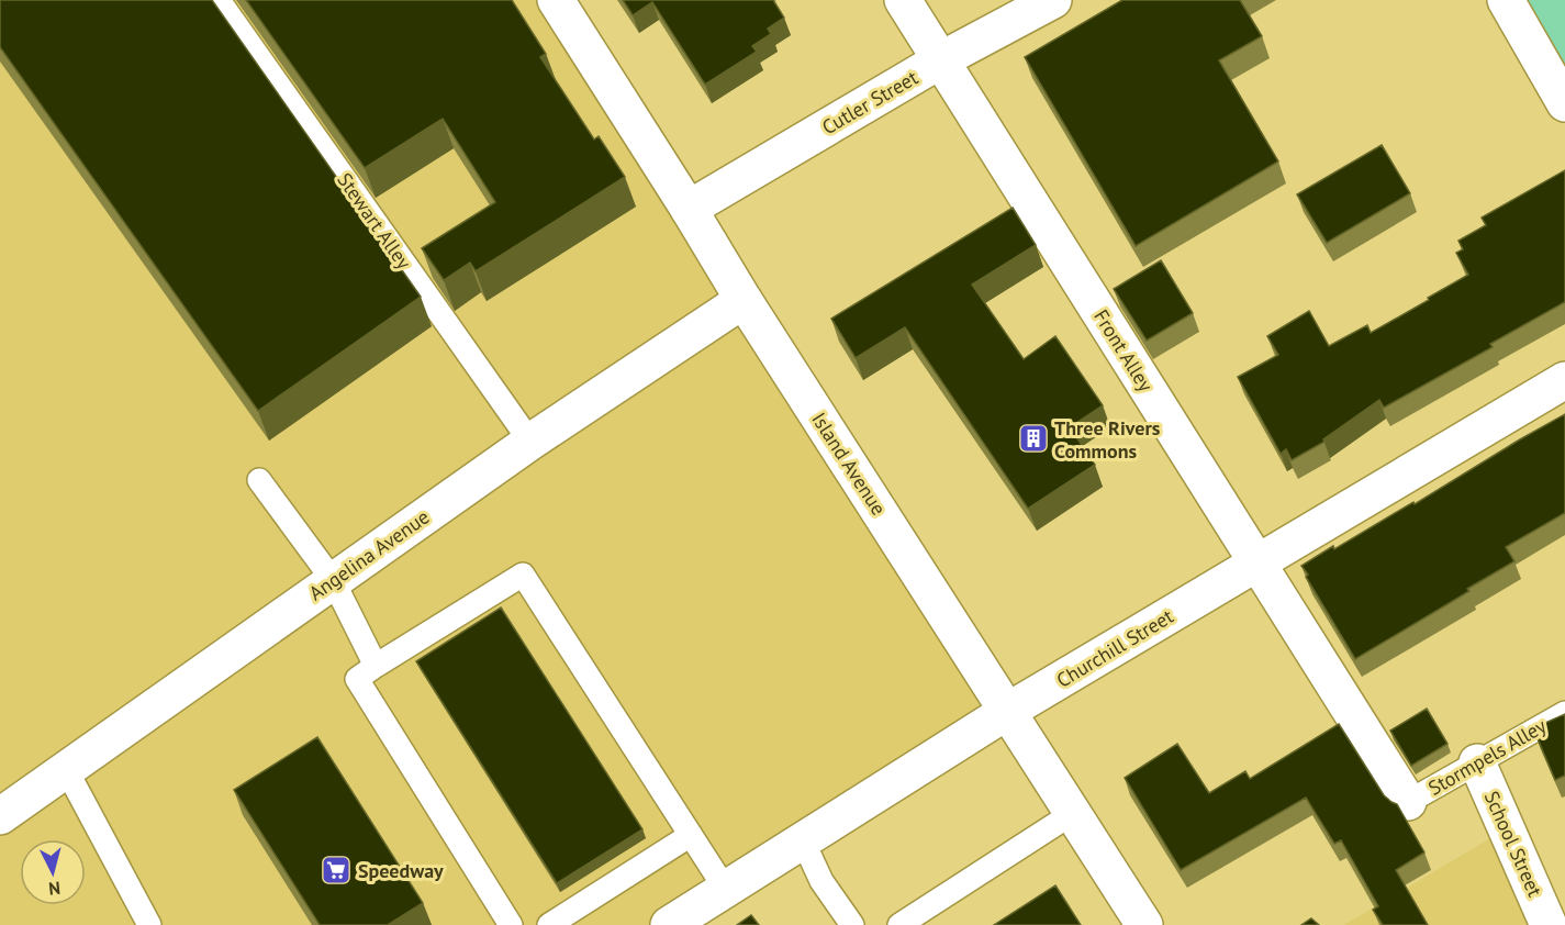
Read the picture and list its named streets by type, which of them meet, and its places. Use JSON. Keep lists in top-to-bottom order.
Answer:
{
  "streets": {
    "street": [
      "Cutler Street",
      "Front Alley",
      "Island Avenue",
      "Angelina Avenue",
      "Churchill Street",
      "School Street"
    ],
    "lane": ["Stewart Alley", "Stormpels Alley"]
  },
  "crossings": [
    ["Cutler Street", "Front Alley"],
    ["Cutler Street", "Island Avenue"],
    ["Stewart Alley", "Angelina Avenue"],
    ["Front Alley", "Churchill Street"],
    ["Front Alley", "Stormpels Alley"],
    ["Island Avenue", "Angelina Avenue"],
    ["Island Avenue", "Churchill Street"],
    ["Stormpels Alley", "School Street"]
  ],
  "places": {
    "building": ["Three Rivers Commons"],
    "supermarket": ["Speedway"]
  },
  "north": "bottom"
}
